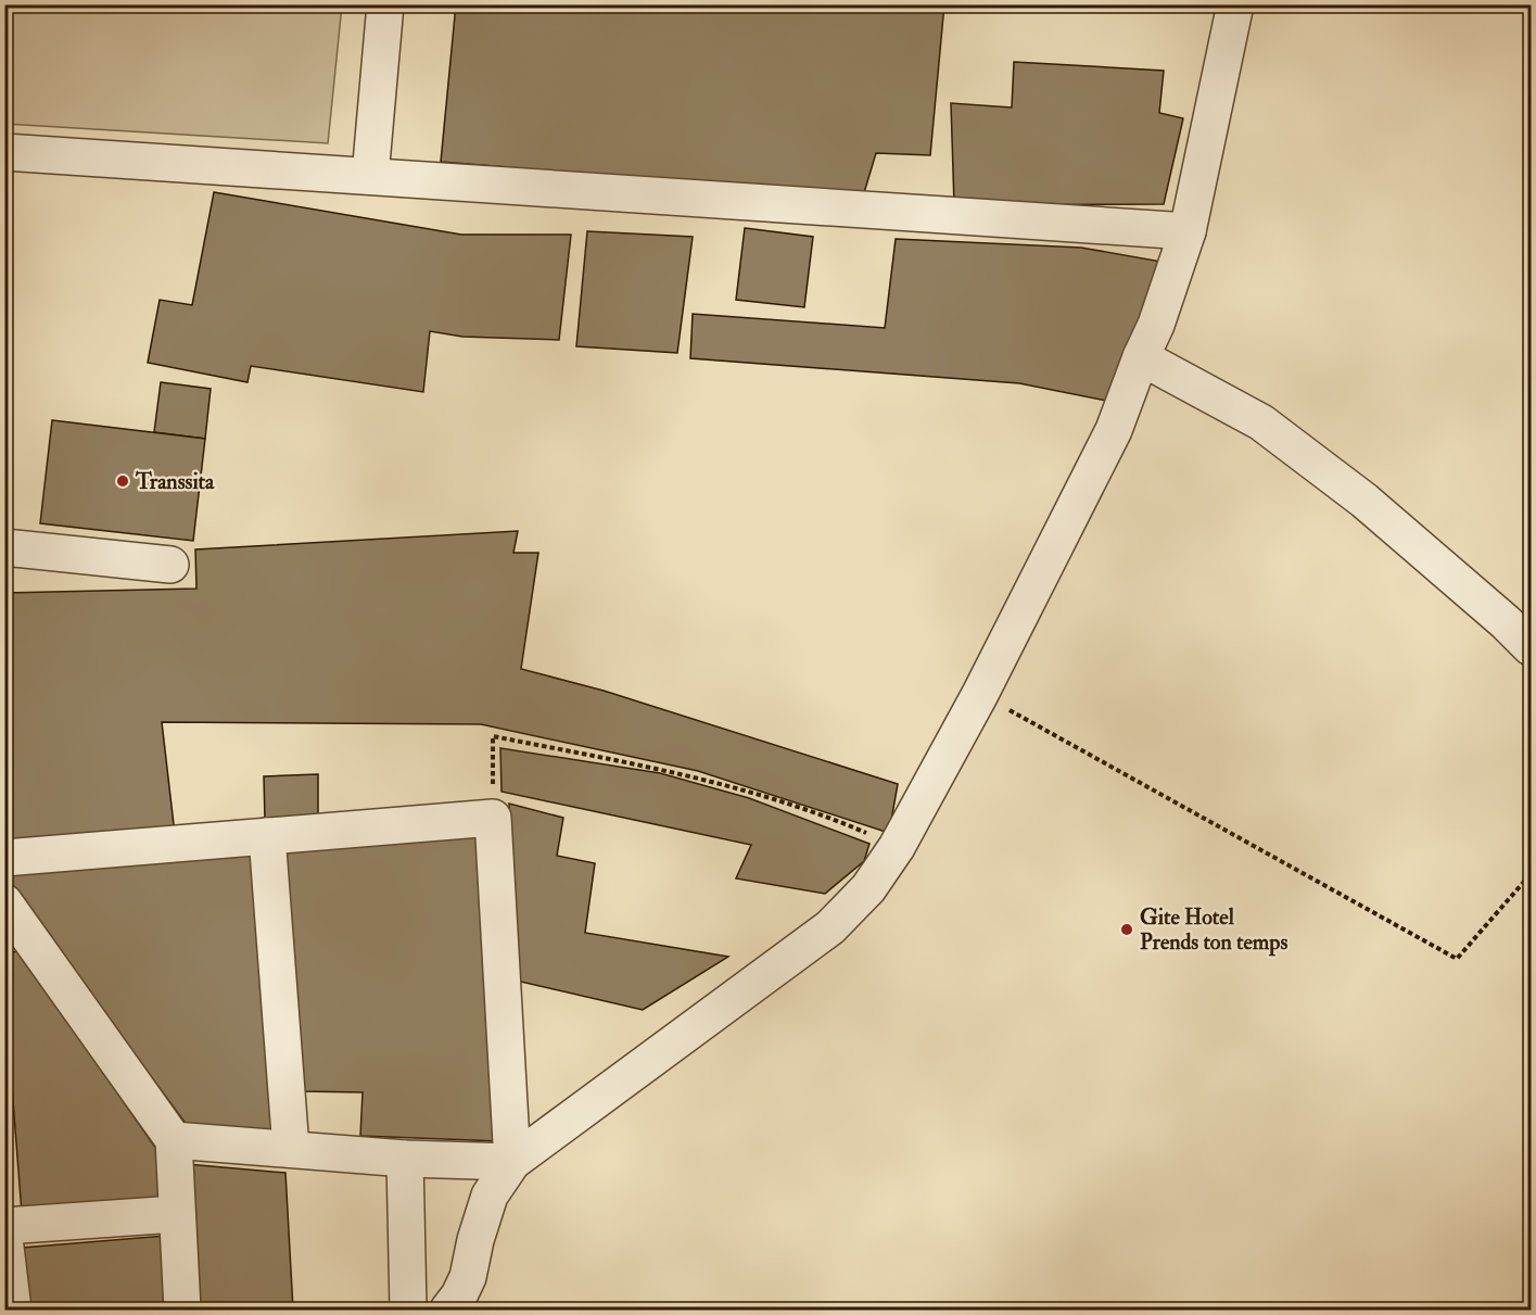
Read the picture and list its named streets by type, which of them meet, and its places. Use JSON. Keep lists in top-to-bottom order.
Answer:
{
  "places": ["Transsita", "Gite Hotel Prends ton temps"]
}
